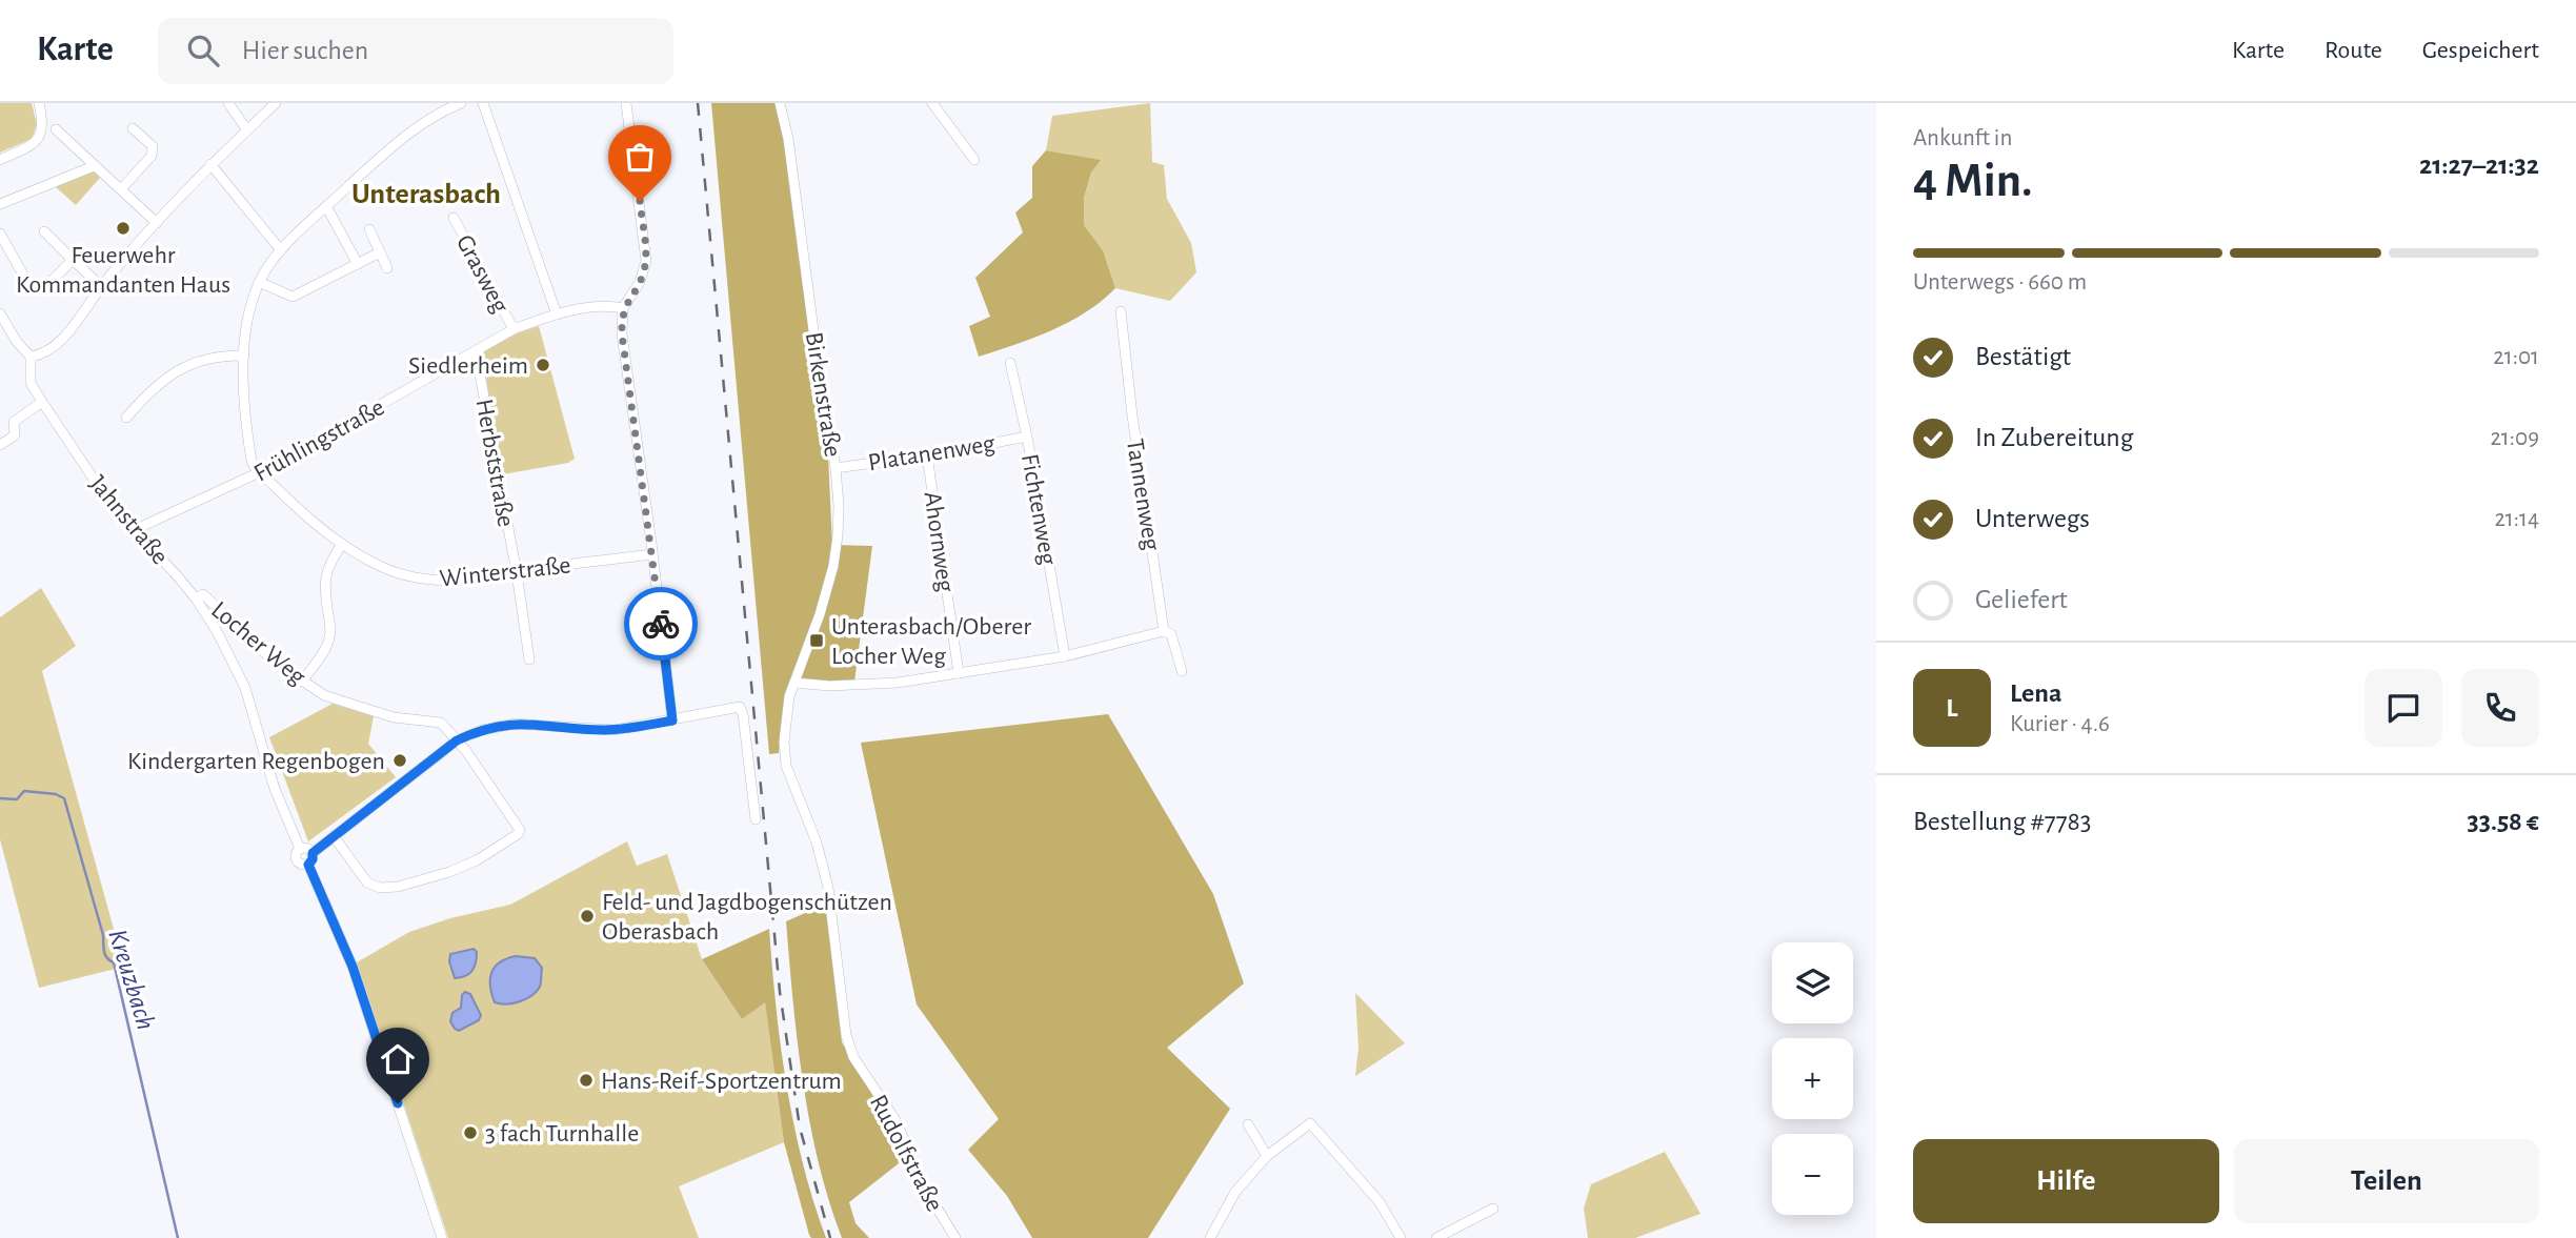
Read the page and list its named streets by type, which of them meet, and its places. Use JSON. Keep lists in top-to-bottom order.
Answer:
{
  "streets": {
    "street": [
      "Grasweg",
      "Birkenstraße",
      "Frühlingstraße",
      "Platanenweg",
      "Herbststraße",
      "Tannenweg",
      "Fichtenweg",
      "Jahnstraße",
      "Ahornweg",
      "Winterstraße",
      "Locher Weg",
      "Rudolfstraße"
    ]
  },
  "crossings": [
    ["Grasweg", "Frühlingstraße"],
    ["Birkenstraße", "Platanenweg"],
    ["Birkenstraße", "Rudolfstraße"],
    ["Frühlingstraße", "Herbststraße"],
    ["Frühlingstraße", "Jahnstraße"],
    ["Frühlingstraße", "Winterstraße"],
    ["Platanenweg", "Fichtenweg"],
    ["Platanenweg", "Ahornweg"],
    ["Herbststraße", "Winterstraße"],
    ["Jahnstraße", "Locher Weg"]
  ],
  "districts": ["Unterasbach"],
  "water": ["Kreuzbach"],
  "places": {
    "other": [
      "Feuerwehr Kommandanten Haus",
      "Siedlerheim",
      "Kindergarten Regenbogen",
      "Feld- und Jagdbogenschützen Oberasbach",
      "Hans-Reif-Sportzentrum",
      "3 fach Turnhalle"
    ],
    "transit": ["Unterasbach/Oberer Locher Weg"]
  },
  "page": {
    "header": "Karte",
    "search": "Hier suchen",
    "nav": ["Karte", "Route", "Gespeichert"],
    "heading": ["4 Min.", "Ankunft in", "21:27–21:32"],
    "panel": [
      "Lena",
      "Kurier · 4.6",
      "Bestellung #7783",
      "33.58 €"
    ],
    "bar": "Unterwegs · 660 m",
    "list": [
      ["Bestätigt", "21:01"],
      ["In Zubereitung", "21:09"],
      ["Unterwegs", "21:14"],
      "Geliefert"
    ],
    "round": "L",
    "map_buttons": ["+", "−"],
    "buttons": ["Hilfe", "Teilen"]
  }
}
